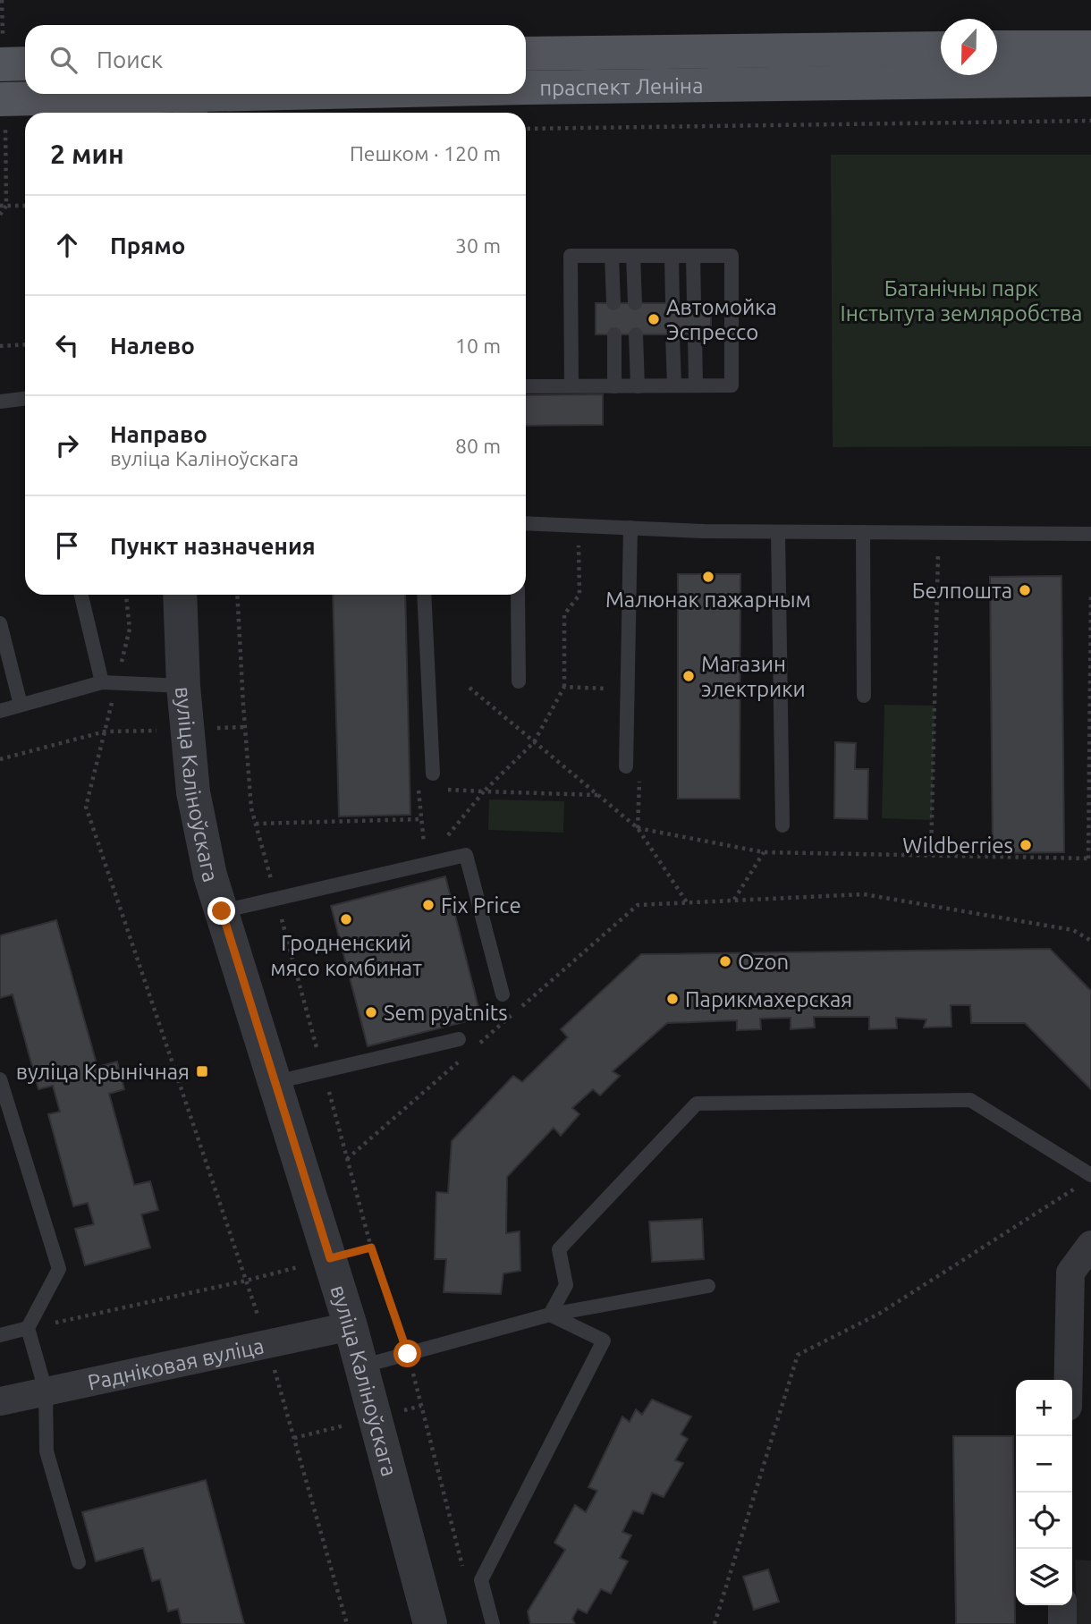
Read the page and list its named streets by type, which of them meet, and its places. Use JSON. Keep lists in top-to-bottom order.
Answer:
{
  "streets": {
    "main road": ["праспект Леніна"],
    "street": ["вуліца Каліноўскага", "Радніковая вуліца"]
  },
  "crossings": [
    ["вуліца Каліноўскага", "Радніковая вуліца"]
  ],
  "parks": ["Батанічны парк Інстытута земляробства"],
  "places": {
    "other": [
      "Автомойка Эспрессо",
      "Малюнак пажарным",
      "Белпошта",
      "Магазин электрики",
      "Wildberries",
      "Fix Price",
      "Гродненский мясо комбинат",
      "Ozon",
      "Парикмахерская",
      "Sem pyatnits"
    ],
    "transit": ["вуліца Крынічная"]
  },
  "north": "bottom",
  "page": {
    "search": "Поиск",
    "heading": ["2 мин", "Пешком · 120 m"],
    "list": [
      ["Прямо", "30 m"],
      ["Налево", "10 m"],
      ["Направо", "вуліца Каліноўскага", "80 m"],
      "Пункт назначения"
    ],
    "map_buttons": ["+", "−"]
  }
}
